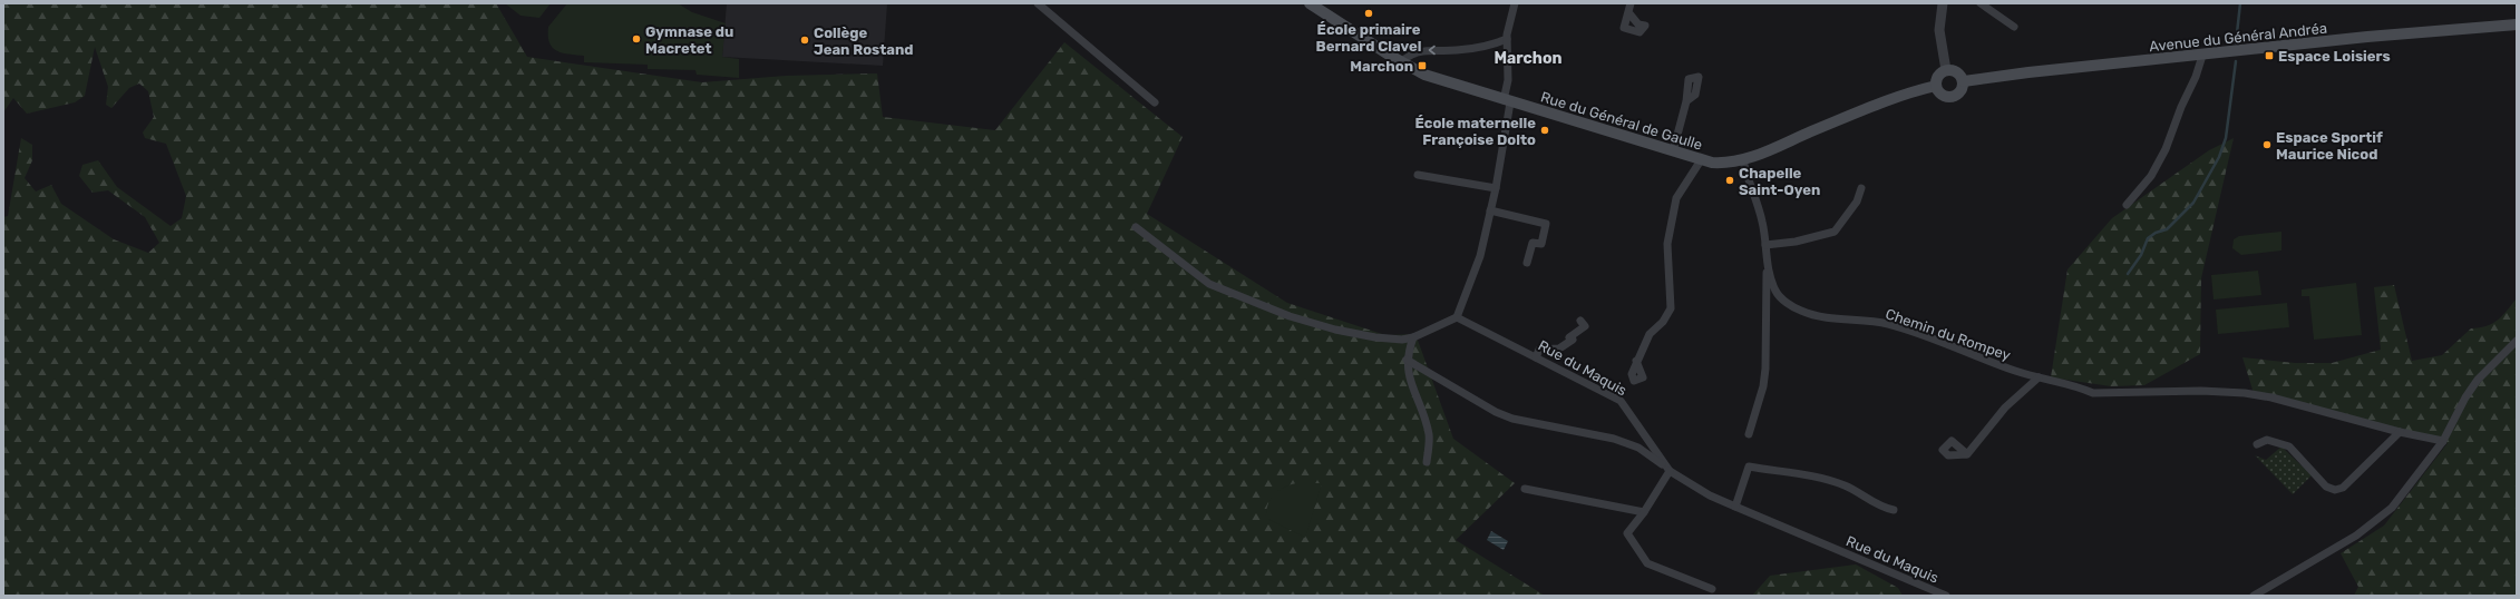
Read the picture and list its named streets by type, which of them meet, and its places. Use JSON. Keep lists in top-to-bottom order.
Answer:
{
  "streets": {
    "main road": ["Avenue du Général Andréa", "Rue du Général de Gaulle"],
    "street": ["Chemin du Rompey", "Rue du Maquis"]
  },
  "crossings": [
    ["Avenue du Général Andréa", "Rue du Général de Gaulle"],
    ["Rue du Général de Gaulle", "Chemin du Rompey"]
  ],
  "districts": ["Marchon"],
  "places": {
    "other": [
      "École primaire Bernard Clavel",
      "Gymnase du Macretet",
      "Collège Jean Rostand",
      "École maternelle Françoise Dolto",
      "Espace Sportif Maurice Nicod",
      "Chapelle Saint-Oyen"
    ],
    "transit": ["Espace Loisiers", "Marchon"]
  }
}
